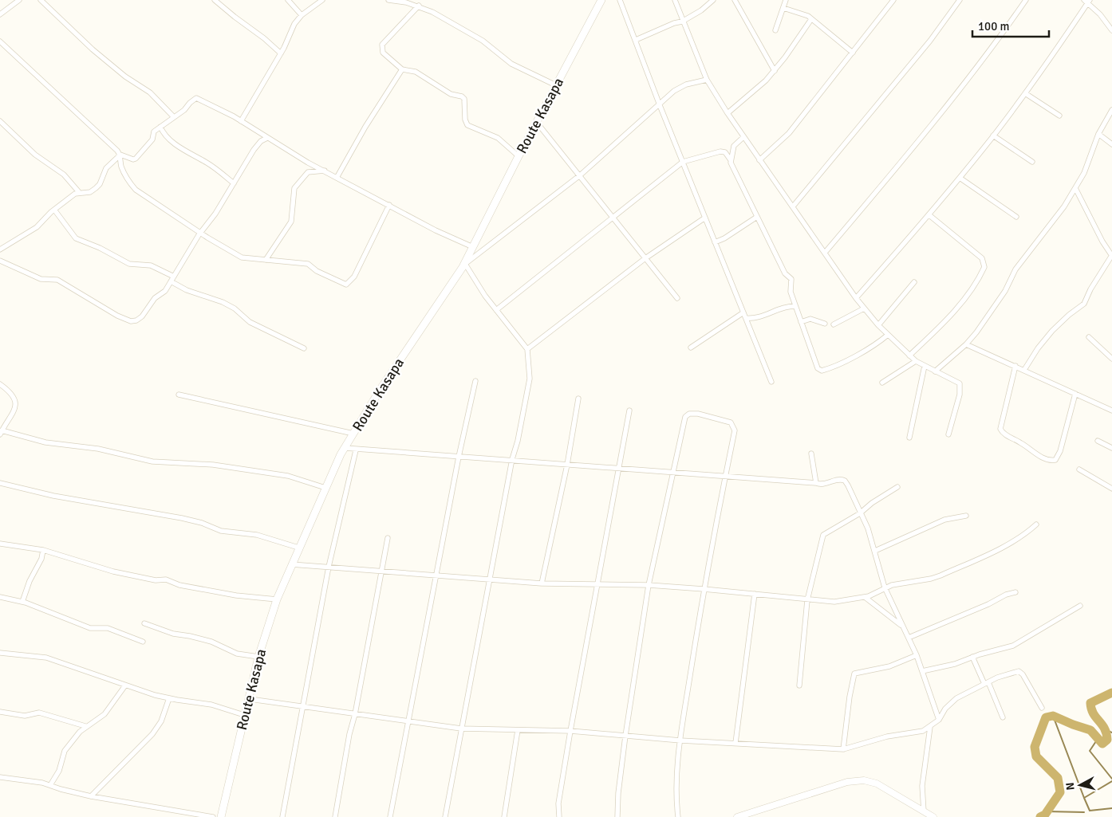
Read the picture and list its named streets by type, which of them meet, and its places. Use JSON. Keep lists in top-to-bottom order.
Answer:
{
  "streets": {
    "main road": ["Route Kasapa"]
  },
  "scale_bar": "100 m",
  "north": "left"
}
